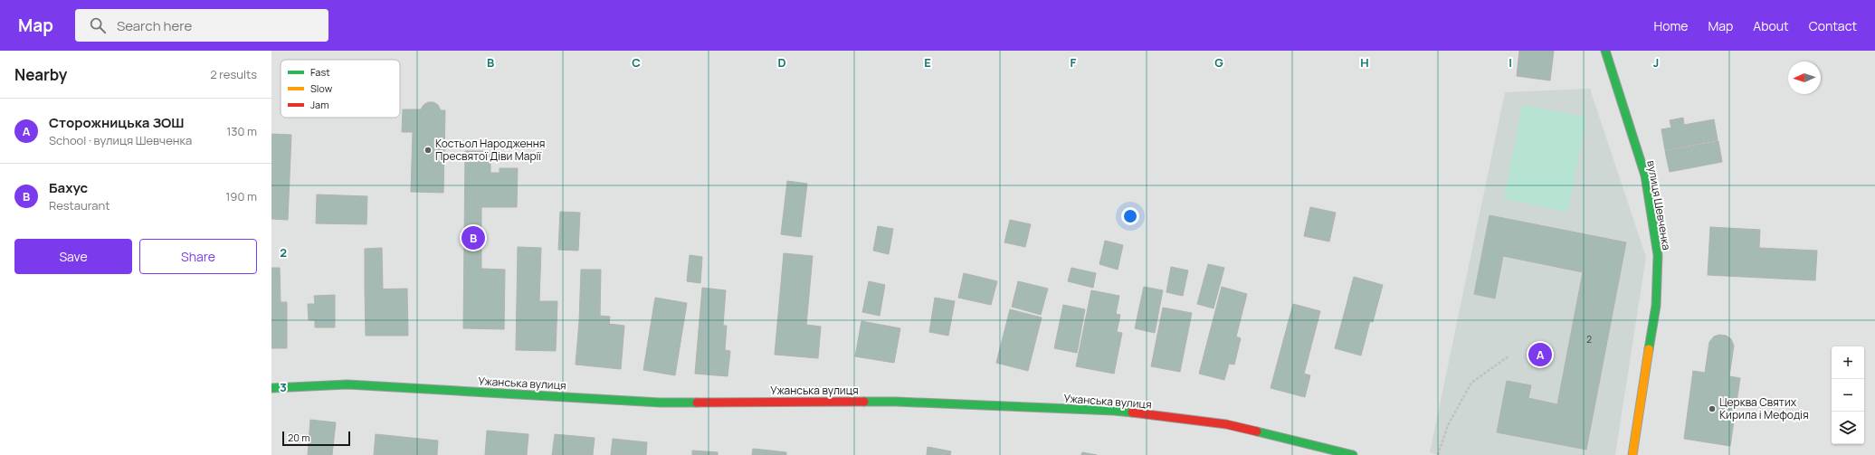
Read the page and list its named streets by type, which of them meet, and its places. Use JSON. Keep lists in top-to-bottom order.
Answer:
{
  "streets": {
    "street": ["вулиця Шевченка", "Ужанська вулиця"]
  },
  "places": ["Костьол Народження Пресвятої Діви Марії", "Церква Святих Кирила і Мефодія"],
  "house_numbers": ["2"],
  "legend": ["Fast", "Slow", "Jam"],
  "scale_bar": "20 m",
  "north": "left",
  "page": {
    "header": "Map",
    "search": "Search here",
    "nav": [
      "Home",
      "Map",
      "About",
      "Contact"
    ],
    "heading": ["Nearby", "2 results"],
    "list": [
      {
        "mark": "A",
        "name": "Сторожницька ЗОШ",
        "note": "School · вулиця Шевченка",
        "value": "130 m"
      },
      {
        "mark": "B",
        "name": "Бахус",
        "note": "Restaurant",
        "value": "190 m"
      }
    ],
    "pins": ["B", "A"],
    "buttons": ["Save", "Share"],
    "map_buttons": ["+", "−"],
    "scale": "20 m"
  },
  "grid": {
    "columns": [
      "B",
      "C",
      "D",
      "E",
      "F",
      "G",
      "H",
      "I",
      "J"
    ],
    "rows": ["2", "3"]
  }
}
